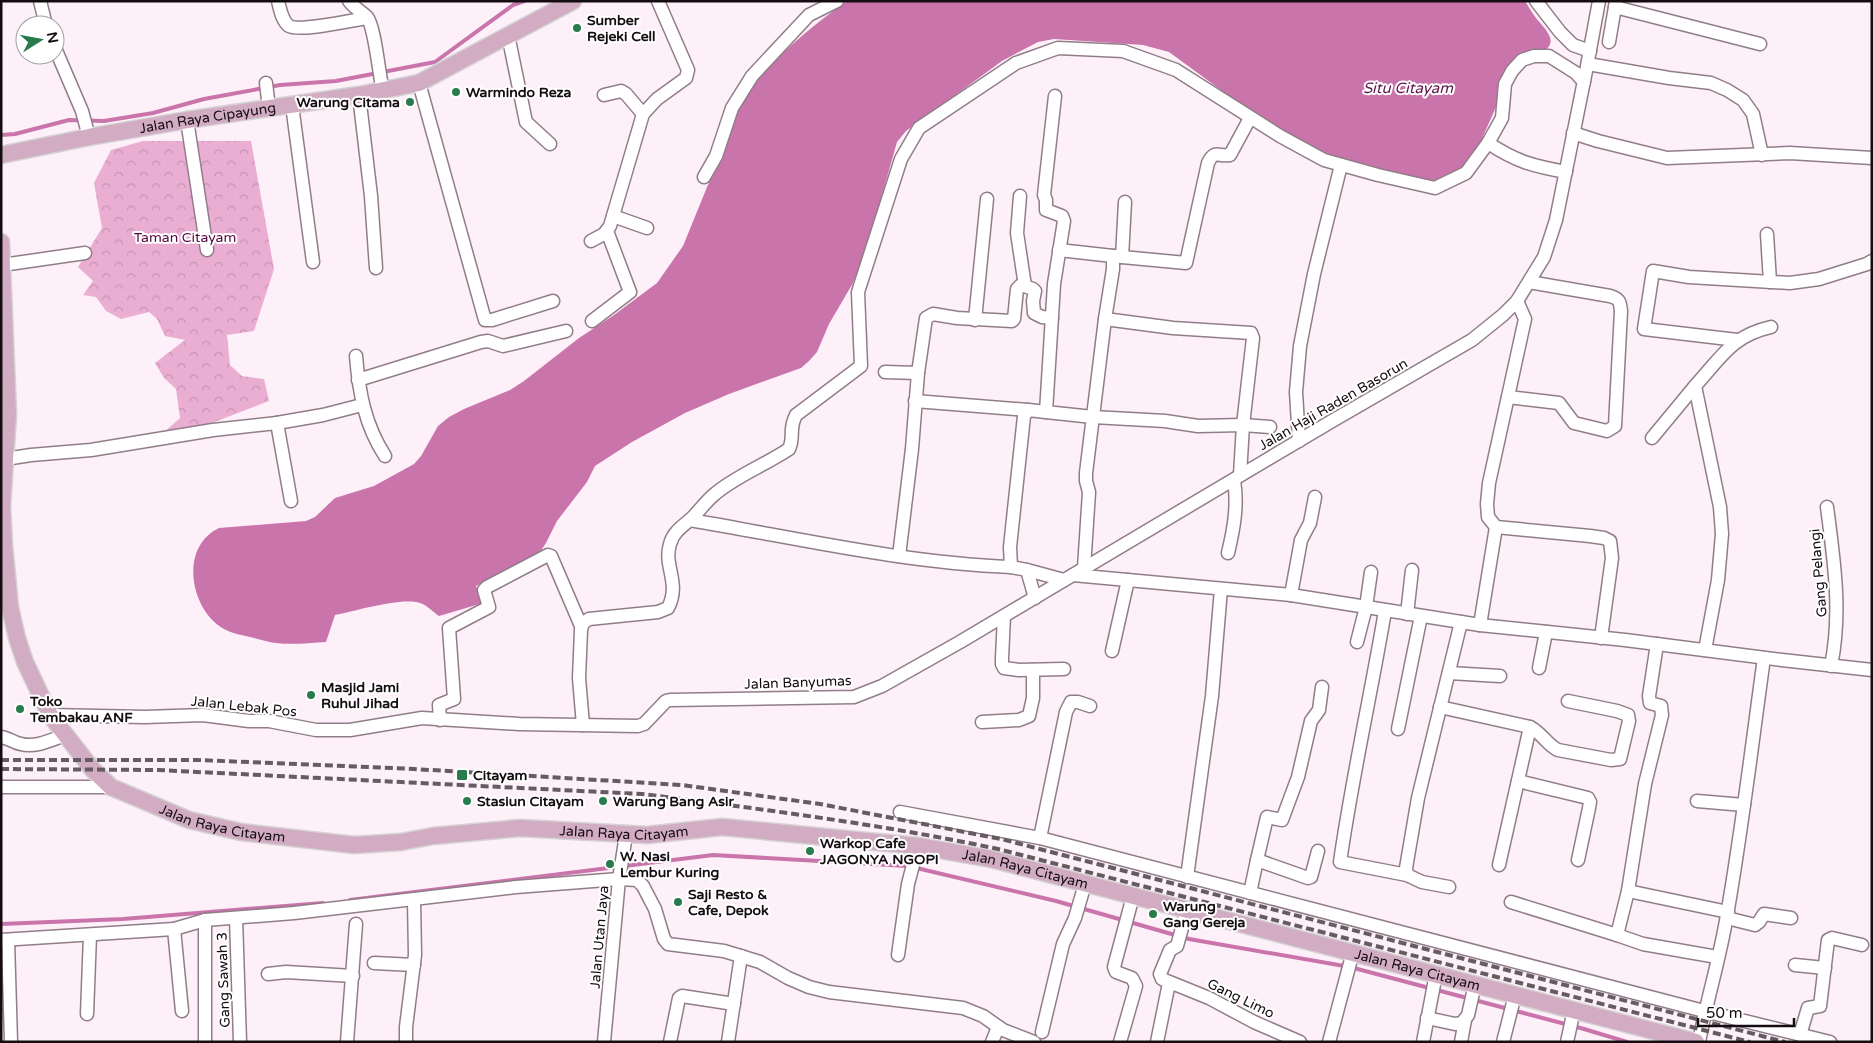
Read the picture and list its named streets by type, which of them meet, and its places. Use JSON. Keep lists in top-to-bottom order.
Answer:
{
  "streets": {
    "main road": ["Jalan Raya Cipayung", "Jalan Raya Citayam"],
    "street": [
      "Jalan Haji Raden Basorun",
      "Gang Pelangi",
      "Jalan Banyumas",
      "Jalan Lebak Pos",
      "Jalan Utan Jaya",
      "Gang Sawah 3",
      "Gang Limo"
    ]
  },
  "crossings": [
    ["Jalan Haji Raden Basorun", "Jalan Banyumas"],
    ["Jalan Banyumas", "Jalan Lebak Pos"],
    ["Jalan Lebak Pos", "Jalan Raya Citayam"],
    ["Jalan Raya Citayam", "Jalan Utan Jaya"]
  ],
  "water": ["Situ Citayam"],
  "parks": ["Taman Citayam"],
  "places": {
    "other": [
      "Sumber Rejeki Cell",
      "Warmindo Reza",
      "Warung Citama",
      "Masjid Jami Ruhul Jihad",
      "Toko Tembakau ANF",
      "Stasiun Citayam",
      "Warung Bang Asir",
      "Warkop Cafe JAGONYA NGOPI",
      "W. Nasi Lembur Kuring",
      "Saji Resto & Cafe, Depok",
      "Warung Gang Gereja"
    ],
    "transit": ["Citayam"]
  },
  "scale_bar": "50 m",
  "north": "right"
}
